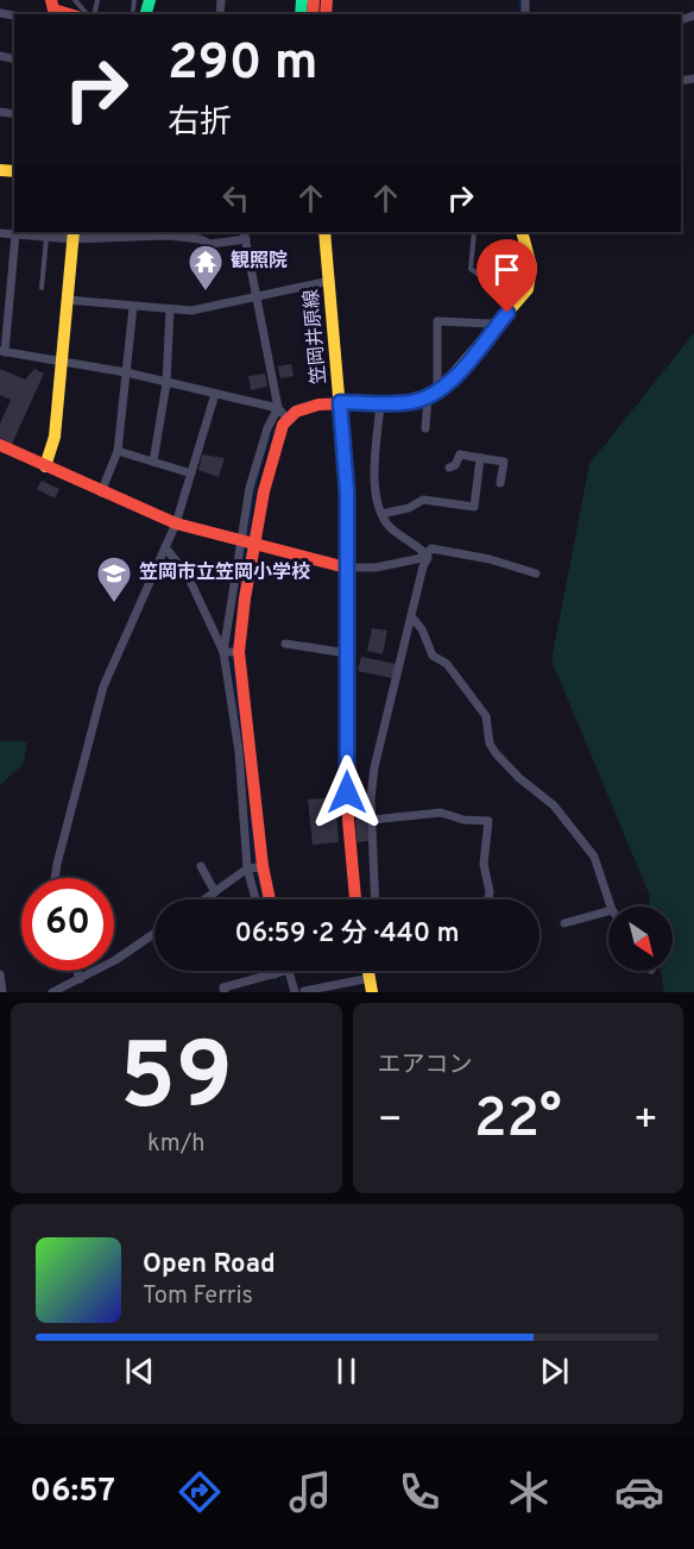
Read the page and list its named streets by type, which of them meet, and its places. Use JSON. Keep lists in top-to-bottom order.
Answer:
{
  "streets": {
    "street": ["笠岡井原線"]
  },
  "places": {
    "temple": ["観照院"],
    "school or university": ["笠岡市立笠岡小学校"]
  },
  "north": "bottom right",
  "page": {
    "turn": ["290 m", "右折"],
    "limit": "60",
    "trip": "06:59 · 2 分 · 440 m",
    "tile": [
      ["59", "km/h"],
      "エアコン"
    ],
    "heat": ["−", "22°", "+"],
    "song": ["Open Road", "Tom Ferris"],
    "tabs": "06:57"
  }
}
